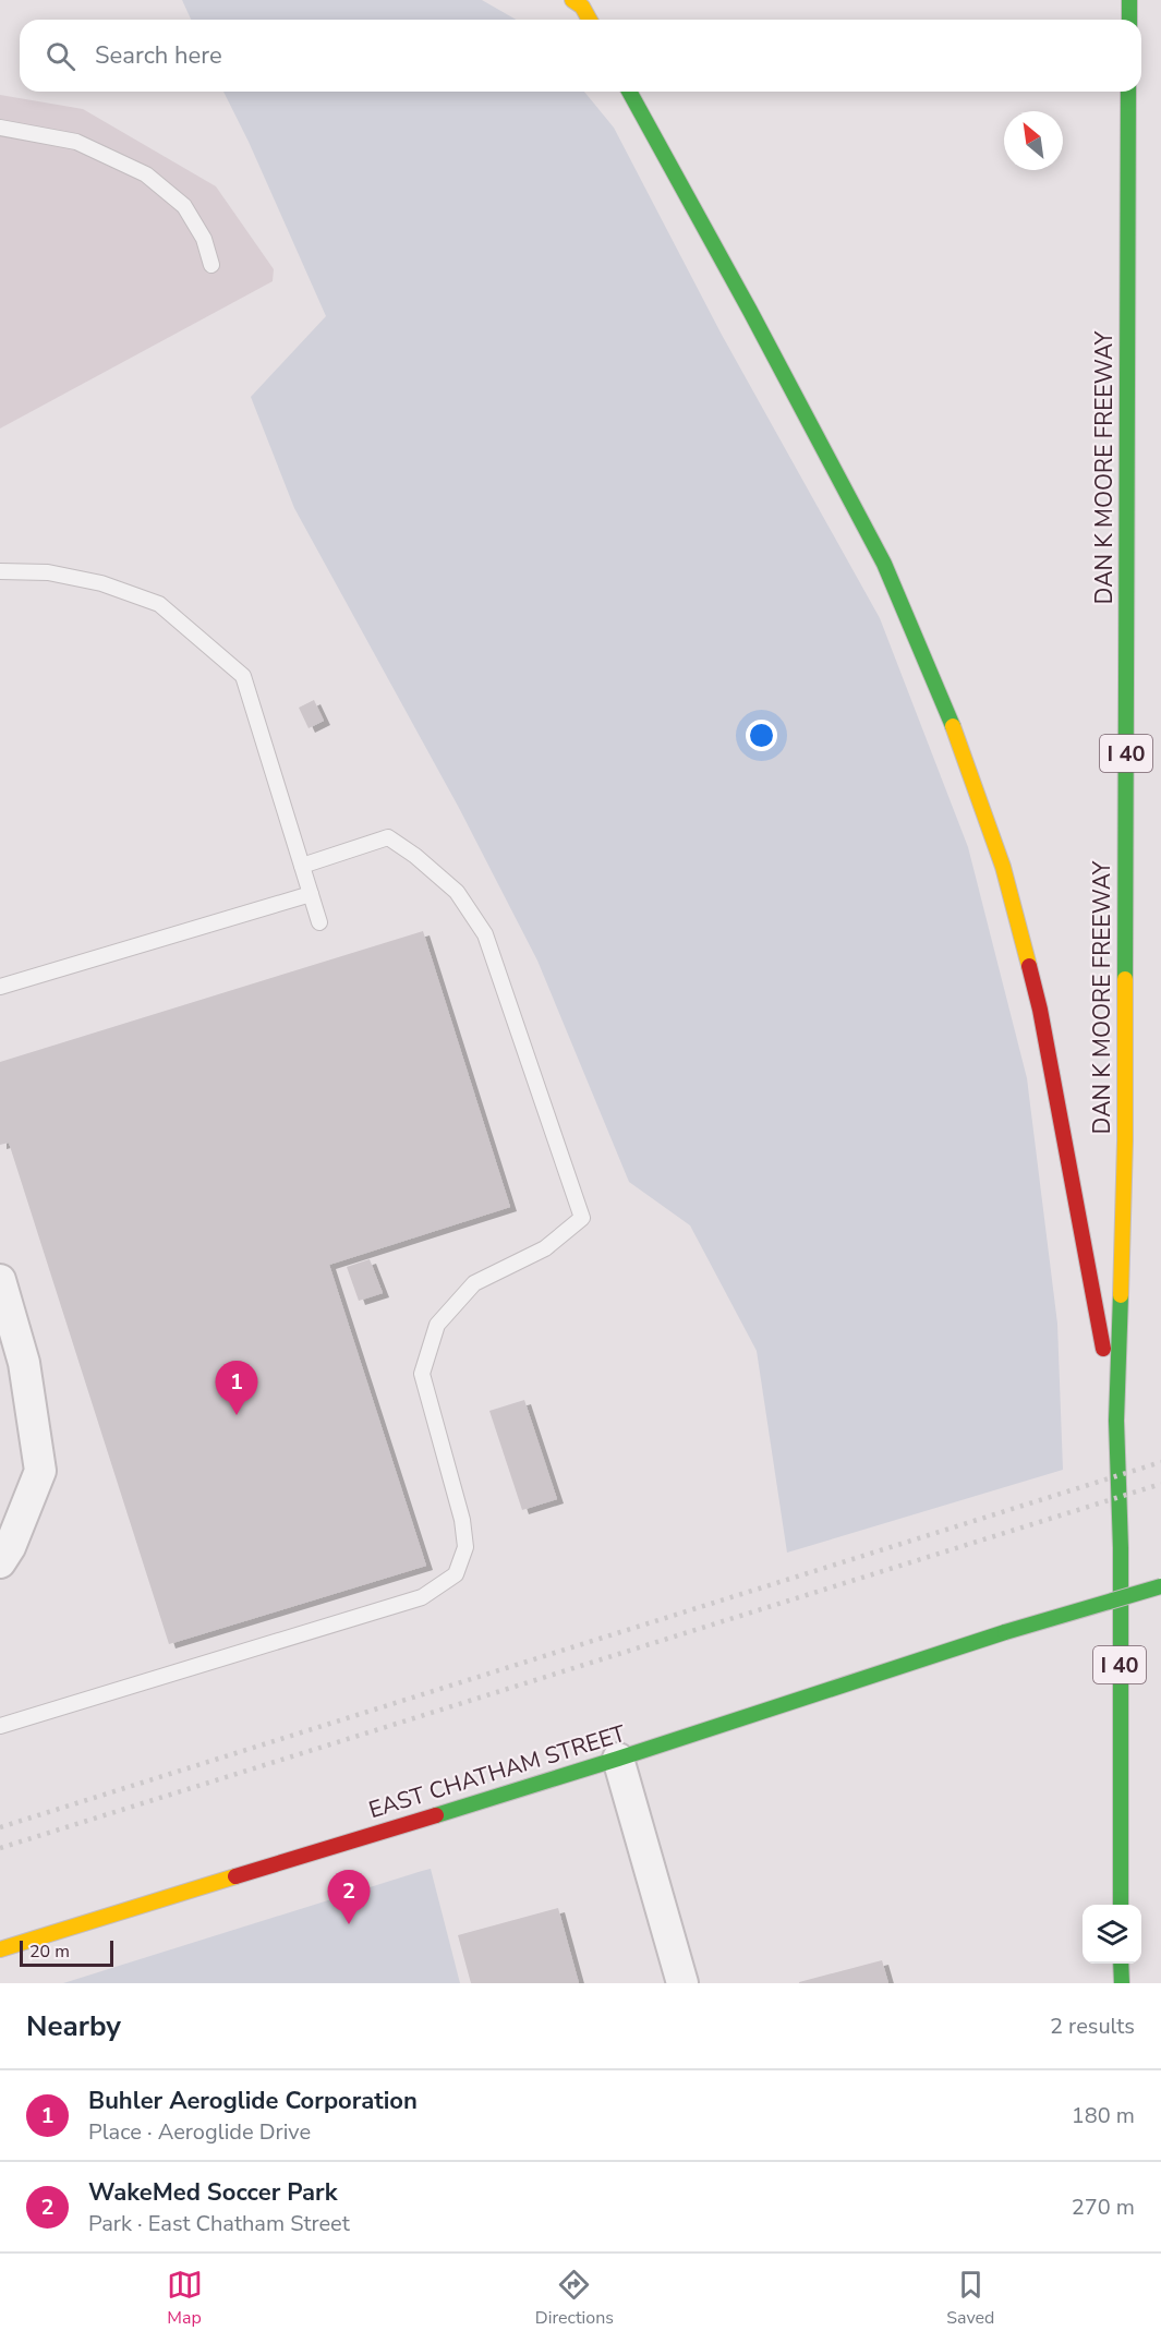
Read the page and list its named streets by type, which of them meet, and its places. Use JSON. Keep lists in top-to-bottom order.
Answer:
{
  "streets": {
    "main road": ["DAN K MOORE FREEWAY", "I 40", "EAST CHATHAM STREET"]
  },
  "scale_bar": "20 m",
  "north": "top left",
  "page": {
    "search": "Search here",
    "pins": ["1", "2"],
    "scale": "20 m",
    "heading": ["Nearby", "2 results"],
    "list": [
      {
        "mark": "1",
        "name": "Buhler Aeroglide Corporation",
        "note": "Place · Aeroglide Drive",
        "value": "180 m"
      },
      {
        "mark": "2",
        "name": "WakeMed Soccer Park",
        "note": "Park · East Chatham Street",
        "value": "270 m"
      }
    ],
    "nav": ["Map", "Directions", "Saved"]
  }
}
